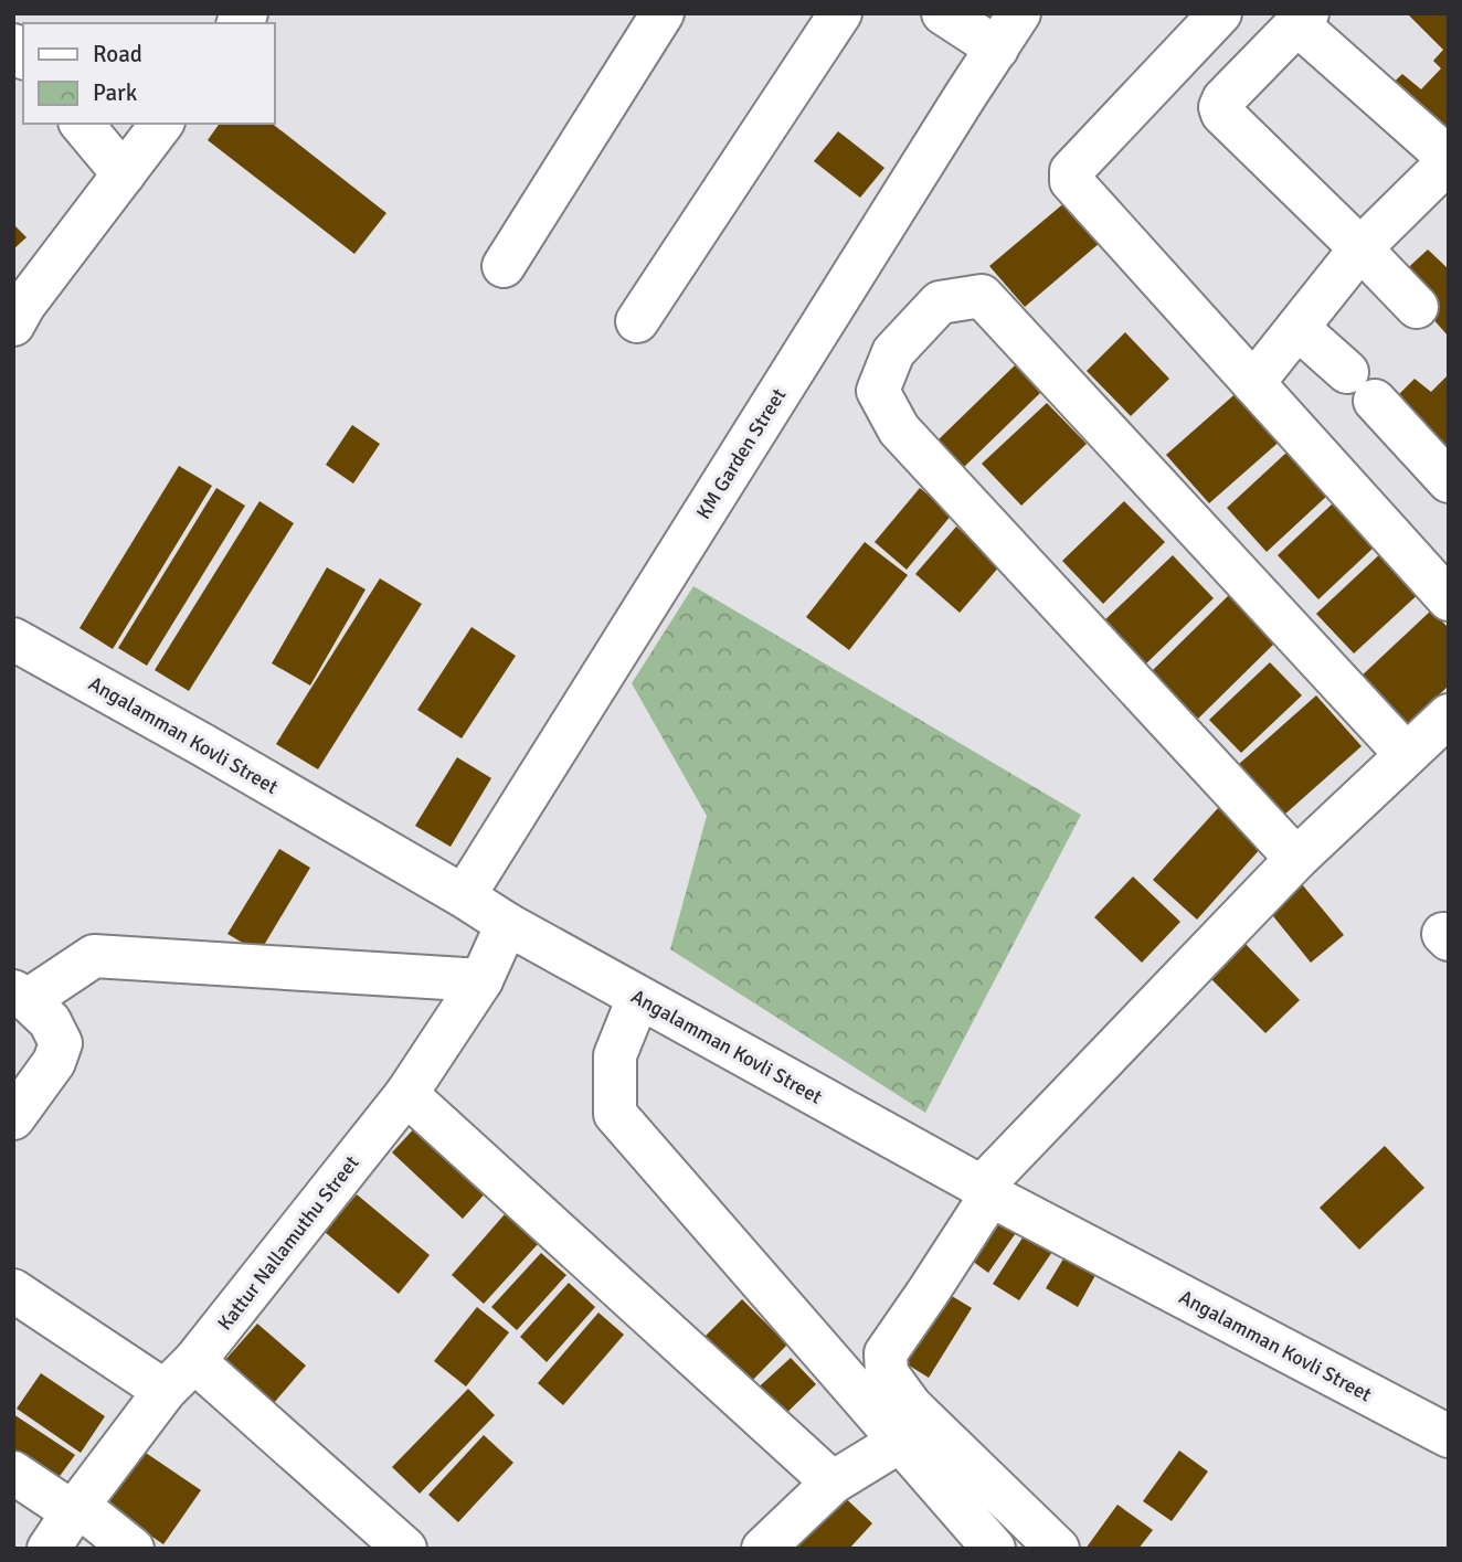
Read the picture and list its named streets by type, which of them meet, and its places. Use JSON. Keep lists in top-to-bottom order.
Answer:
{
  "streets": {
    "street": ["KM Garden Street", "Angalamman Kovli Street", "Kattur Nallamuthu Street"]
  },
  "crossings": [
    ["KM Garden Street", "Angalamman Kovli Street"],
    ["Angalamman Kovli Street", "Kattur Nallamuthu Street"]
  ],
  "legend": ["Road", "Park"]
}
